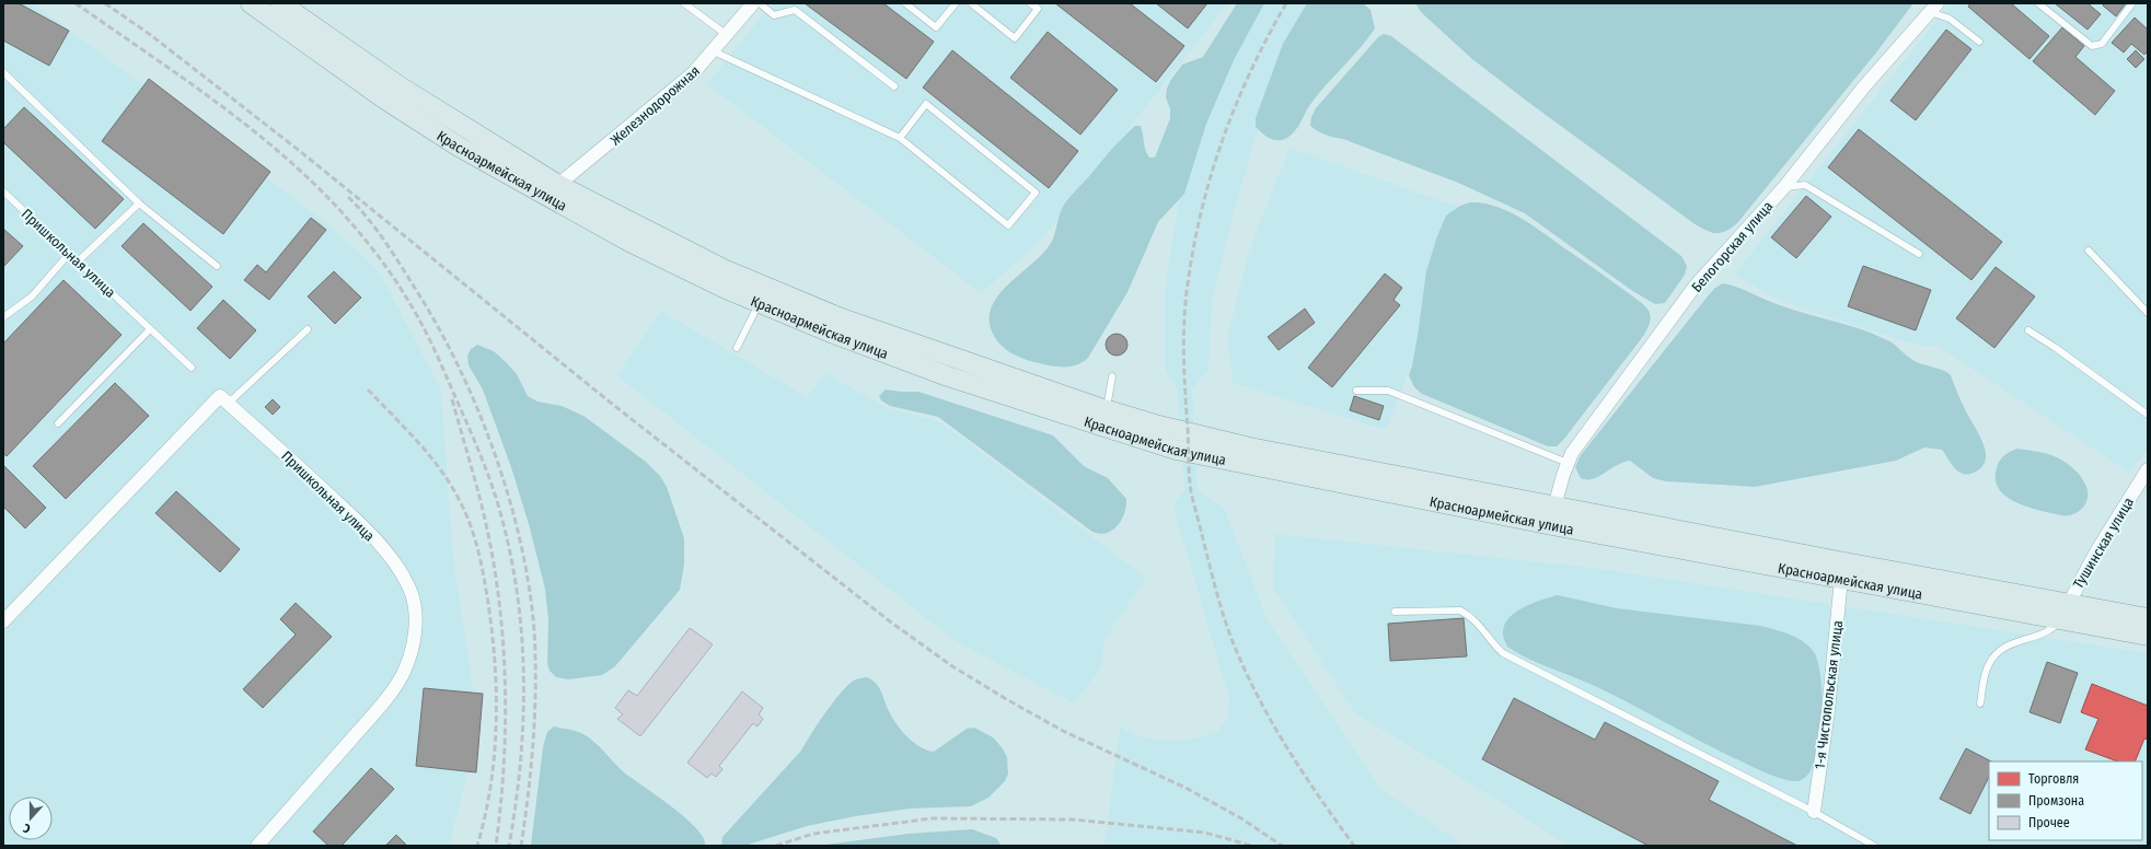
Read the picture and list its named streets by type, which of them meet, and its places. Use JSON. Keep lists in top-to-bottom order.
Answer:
{
  "streets": {
    "main road": ["Красноармейская улица"],
    "street": [
      "Железнодорожная",
      "Белогорская улица",
      "Пришкольная улица",
      "Тушинская улица",
      "1-я Чистопольская улица"
    ]
  },
  "crossings": [
    ["Железнодорожная", "Красноармейская улица"],
    ["Красноармейская улица", "Белогорская улица"],
    ["Красноармейская улица", "Тушинская улица"],
    ["Красноармейская улица", "1-я Чистопольская улица"]
  ],
  "legend": ["Торговля", "Промзона", "Прочее"],
  "north": "bottom"
}
